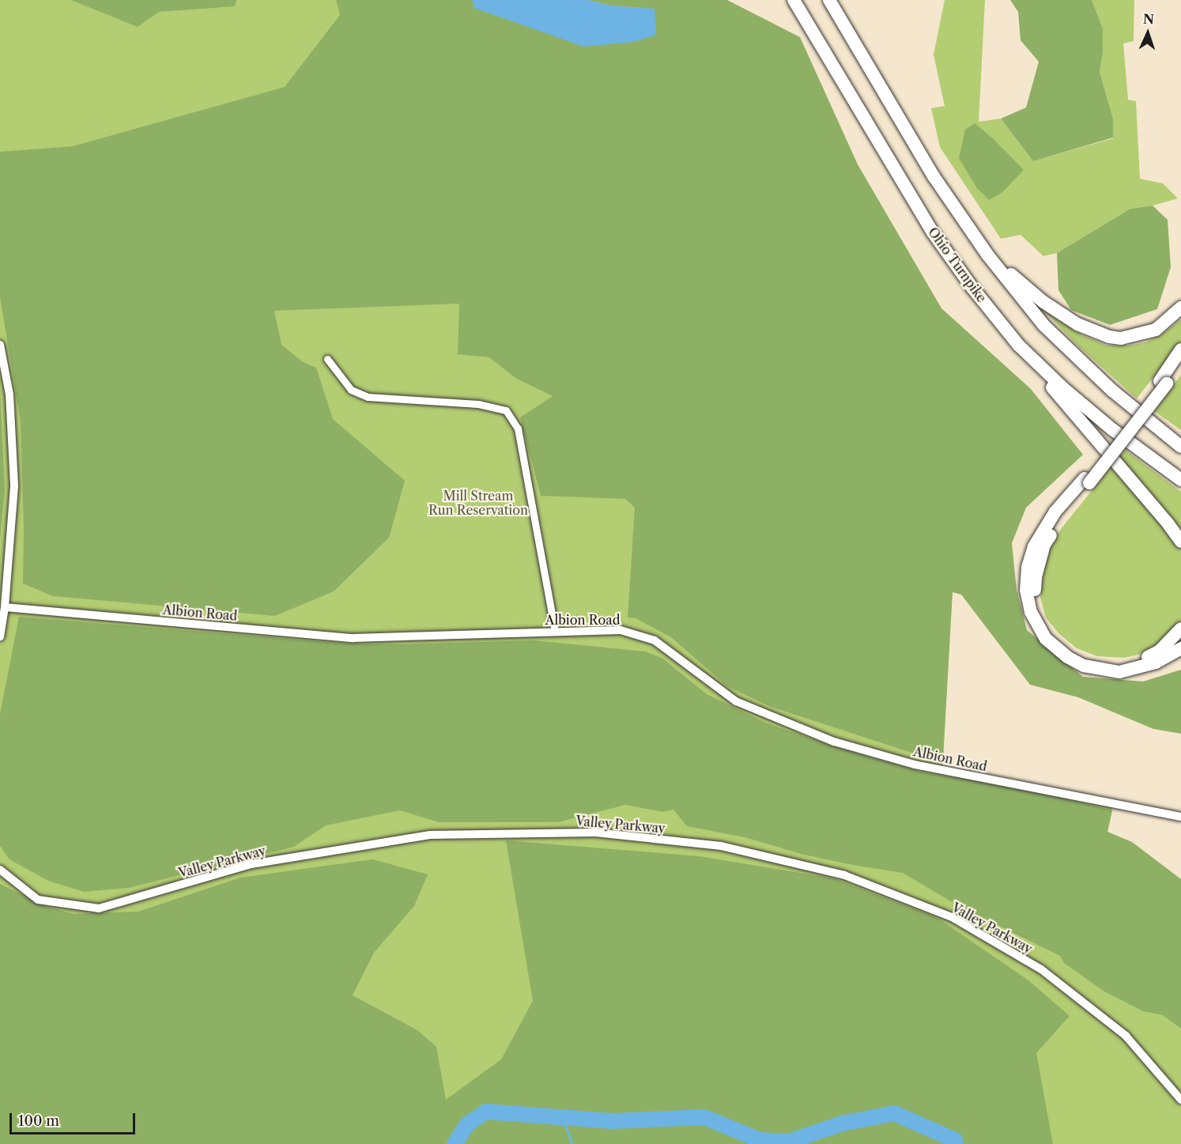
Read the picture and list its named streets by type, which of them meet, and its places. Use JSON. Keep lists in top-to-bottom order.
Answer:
{
  "streets": {
    "highway": ["Ohio Turnpike"],
    "street": ["Albion Road", "Valley Parkway"]
  },
  "parks": ["Mill Stream Run Reservation"],
  "scale_bar": "100 m",
  "north": "top"
}
